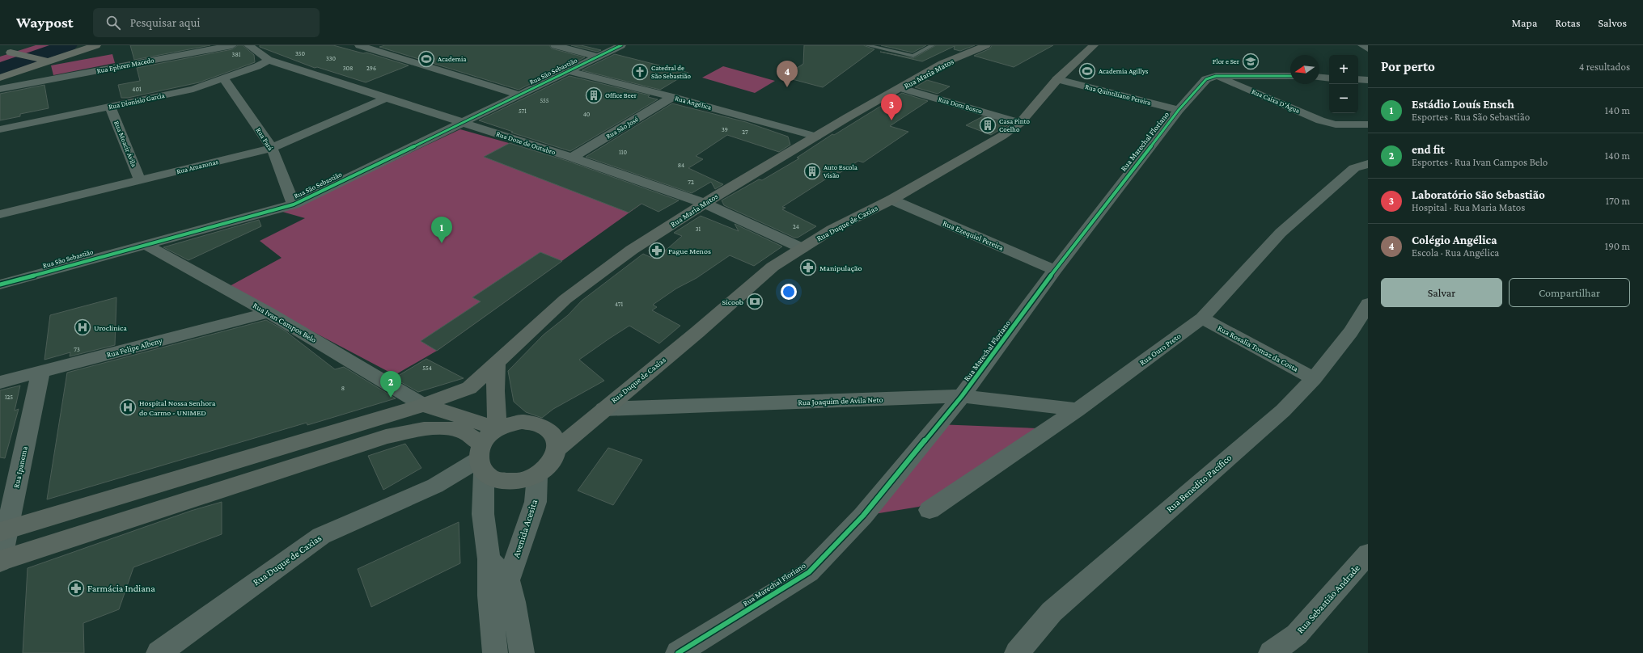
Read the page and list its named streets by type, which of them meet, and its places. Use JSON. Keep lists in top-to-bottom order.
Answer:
{
  "streets": {
    "main road": ["Rua Maria Matos", "Rua Duque de Caxias"],
    "street": [
      "Rua Ephren Macedo",
      "Rua São Sebastião",
      "Rua Quintiliano Pereira",
      "Rua Dionisio Garcia",
      "Rua Caixa D'Água",
      "Rua Angélica",
      "Rua Dom Bosco",
      "Rua São José",
      "Rua Pará",
      "Rua Marechal Floriano",
      "Rua Doze de Outubro",
      "Rua Moacir Ávila",
      "Rua Amazonas",
      "Rua Ezequiel Pereira",
      "Rua Ivan Campos Belo",
      "Rua Felipe Albeny",
      "Rua Rosalia Tomaz da Costa",
      "Rua Ouro Preto",
      "Rua Joaquim de Avila Neto",
      "Rua Ipanema",
      "Rua Benedito Pacífico",
      "Avenida Acesita",
      "Rua Sebastião Andrade"
    ]
  },
  "crossings": [
    ["Rua São Sebastião", "Rua Angélica"],
    ["Rua São Sebastião", "Rua Pará"],
    ["Rua São Sebastião", "Rua Doze de Outubro"],
    ["Rua São Sebastião", "Rua Ivan Campos Belo"],
    ["Rua Maria Matos", "Rua Angélica"],
    ["Rua Maria Matos", "Rua Dom Bosco"],
    ["Rua Maria Matos", "Rua Doze de Outubro"],
    ["Rua Maria Matos", "Rua Ivan Campos Belo"],
    ["Rua Maria Matos", "Rua Ipanema"],
    ["Rua Quintiliano Pereira", "Rua Marechal Floriano"],
    ["Rua Quintiliano Pereira", "Rua Duque de Caxias"],
    ["Rua Dionisio Garcia", "Rua Pará"],
    ["Rua Dionisio Garcia", "Rua Doze de Outubro"],
    ["Rua Dionisio Garcia", "Rua Moacir Ávila"],
    ["Rua Caixa D'Água", "Rua Marechal Floriano"],
    ["Rua Angélica", "Rua São José"],
    ["Rua Dom Bosco", "Rua Duque de Caxias"],
    ["Rua São José", "Rua Doze de Outubro"],
    ["Rua Pará", "Rua Amazonas"],
    ["Rua Marechal Floriano", "Rua Ezequiel Pereira"],
    ["Rua Marechal Floriano", "Rua Joaquim de Avila Neto"],
    ["Rua Doze de Outubro", "Rua Amazonas"],
    ["Rua Doze de Outubro", "Rua Duque de Caxias"],
    ["Rua Moacir Ávila", "Rua Amazonas"],
    ["Rua Duque de Caxias", "Rua Ezequiel Pereira"],
    ["Rua Duque de Caxias", "Rua Joaquim de Avila Neto"],
    ["Rua Duque de Caxias", "Avenida Acesita"],
    ["Rua Ivan Campos Belo", "Rua Felipe Albeny"],
    ["Rua Felipe Albeny", "Rua Ipanema"],
    ["Rua Rosalia Tomaz da Costa", "Rua Ouro Preto"],
    ["Rua Rosalia Tomaz da Costa", "Rua Benedito Pacífico"],
    ["Rua Ouro Preto", "Rua Joaquim de Avila Neto"]
  ],
  "places": {
    "sports": ["Academia", "Academia Agillys"],
    "school or university": ["Flor e Ser"],
    "church": ["Catedral de São Sebastião"],
    "building": ["Office Beer", "Casa Pinto Coelho", "Auto Escola Visão"],
    "pharmacy": ["Pague Menos", "Manipulação", "Farmácia Indiana"],
    "bank": ["Sicoob"],
    "hospital": ["Uroclinica", "Hospital Nossa Senhora do Carmo - UNIMED"]
  },
  "house_numbers": [
    "350",
    "381",
    "330",
    "308",
    "296",
    "401",
    "555",
    "571",
    "40",
    "39",
    "27",
    "110",
    "84",
    "72",
    "24",
    "31",
    "471",
    "73",
    "554",
    "8",
    "125"
  ],
  "north": "left",
  "page": {
    "header": "Waypost",
    "search": "Pesquisar aqui",
    "nav": ["Mapa", "Rotas", "Salvos"],
    "heading": ["Por perto", "4 resultados"],
    "map_buttons": ["+", "−"],
    "pins": [
      "4",
      "3",
      "1",
      "2"
    ],
    "list": [
      {
        "mark": "1",
        "name": "Estádio Louís Ensch",
        "note": "Esportes · Rua São Sebastião",
        "value": "140 m"
      },
      {
        "mark": "2",
        "name": "end fit",
        "note": "Esportes · Rua Ivan Campos Belo",
        "value": "140 m"
      },
      {
        "mark": "3",
        "name": "Laboratório São Sebastião",
        "note": "Hospital · Rua Maria Matos",
        "value": "170 m"
      },
      {
        "mark": "4",
        "name": "Colégio Angélica",
        "note": "Escola · Rua Angélica",
        "value": "190 m"
      }
    ],
    "buttons": ["Salvar", "Compartilhar"]
  }
}
